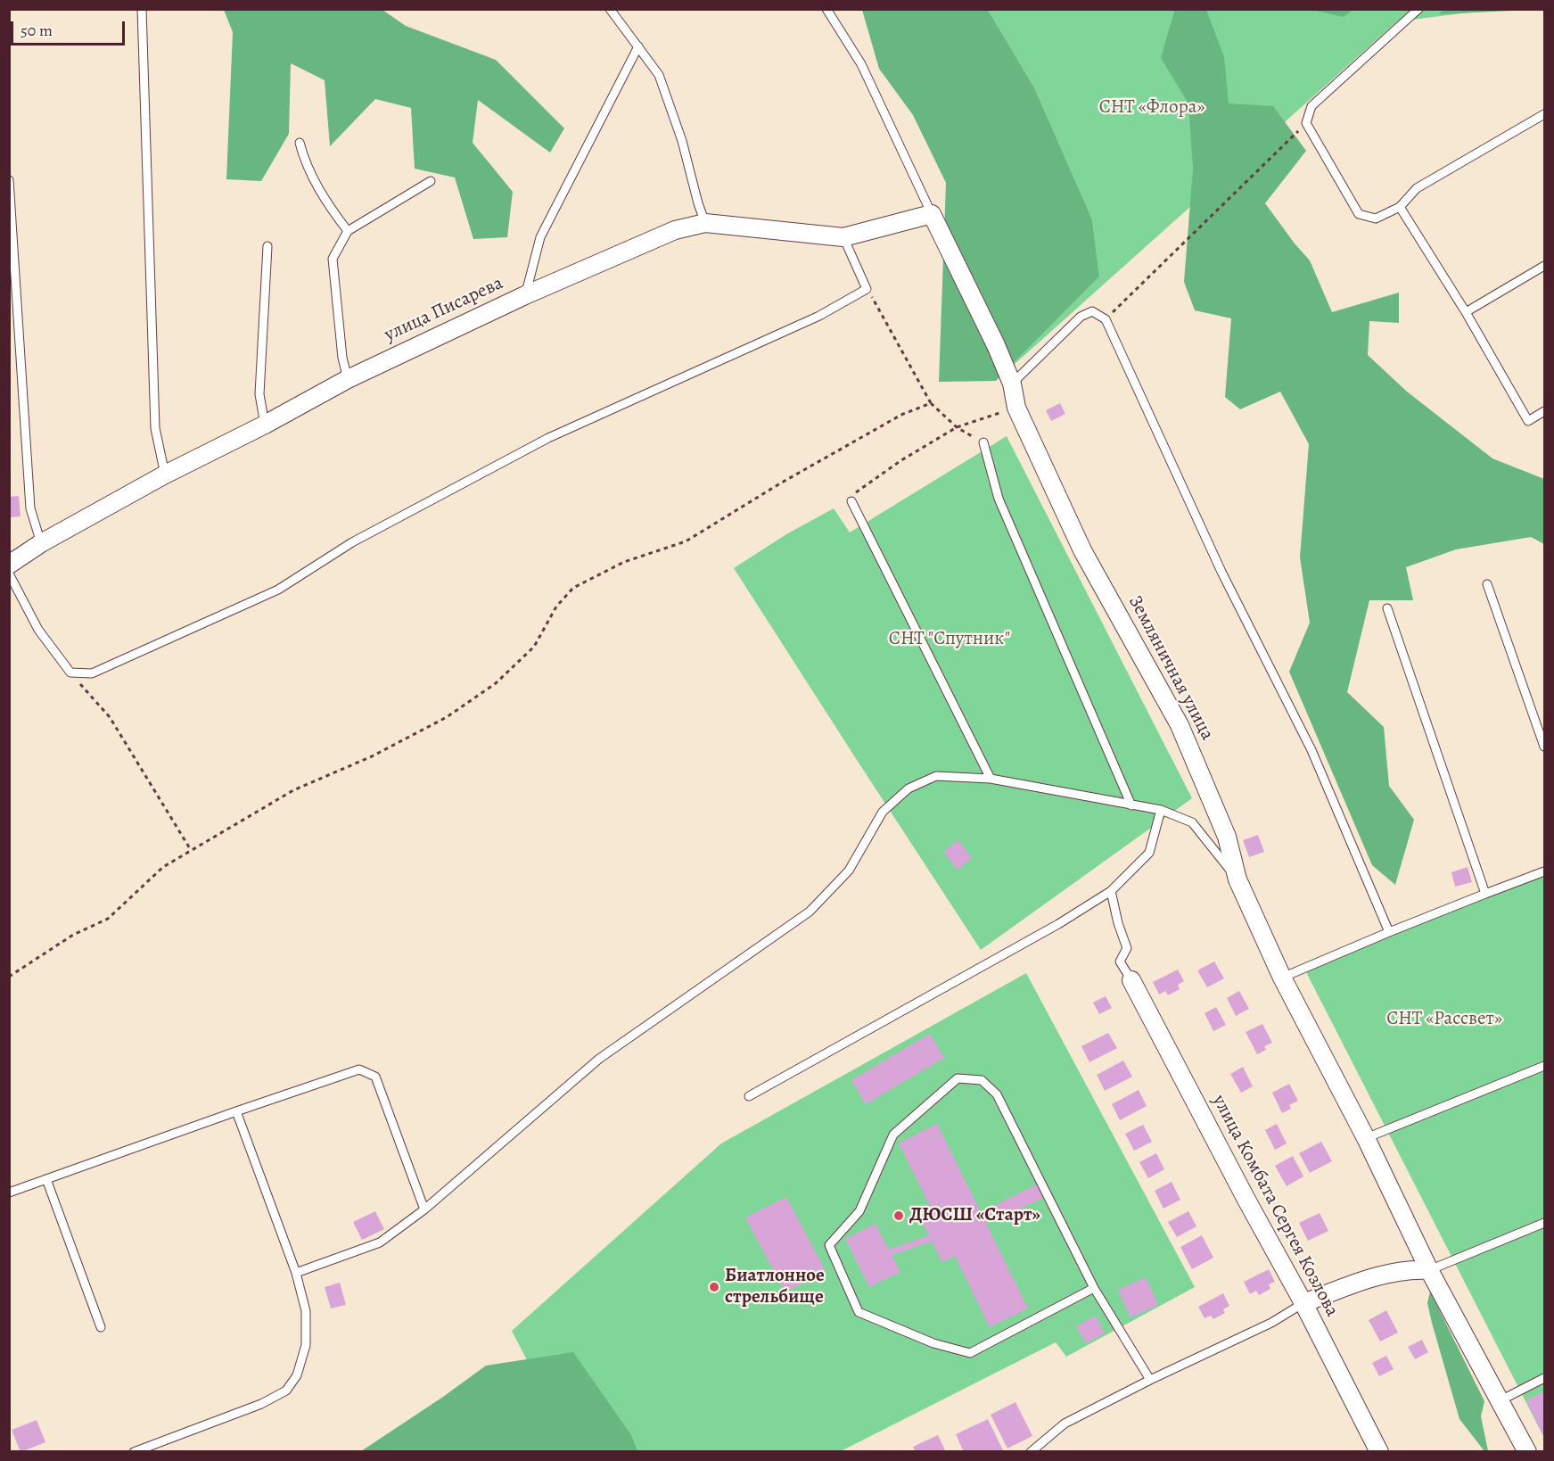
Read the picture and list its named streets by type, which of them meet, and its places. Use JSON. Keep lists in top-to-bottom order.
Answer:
{
  "streets": {
    "street": ["улица Писарева", "Земляничная улица", "улица Комбата Сергея Козлова"]
  },
  "crossings": [
    ["улица Писарева", "Земляничная улица"]
  ],
  "parks": ["СНТ «Флора»", "СНТ \"Спутник\"", "СНТ «Рассвет»"],
  "places": ["ДЮСШ «Старт»", "Биатлонное стрельбище"],
  "scale_bar": "50 m"
}
